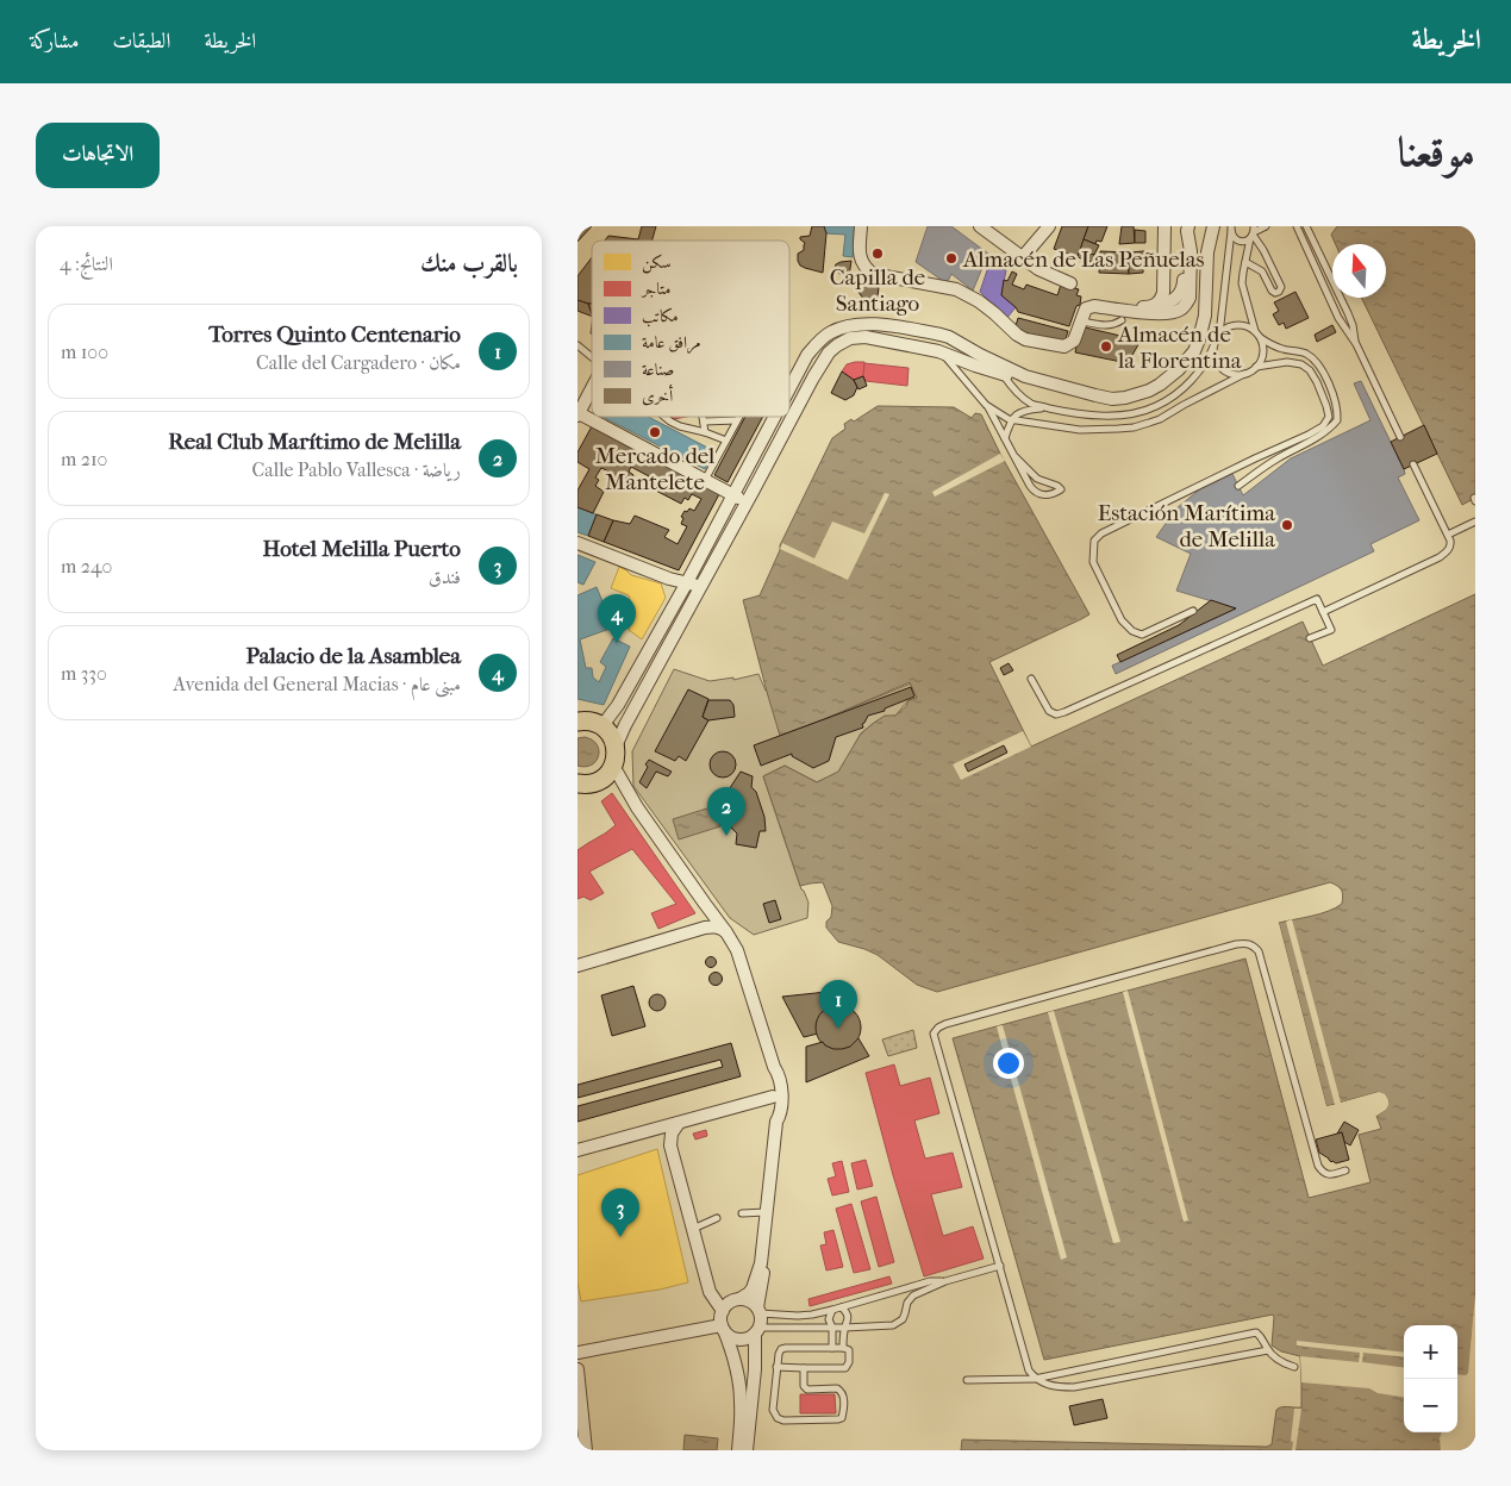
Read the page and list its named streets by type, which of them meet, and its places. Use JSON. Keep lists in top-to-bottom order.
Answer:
{
  "places": [
    "Capilla de Santiago",
    "Almacén de Las Peñuelas",
    "Almacén de la Florentina",
    "Mercado del Mantelete",
    "Estación Marítima de Melilla"
  ],
  "legend": [
    "سكن",
    "متاجر",
    "مكاتب",
    "مرافق عامة",
    "صناعة",
    "أخرى"
  ],
  "north": "top",
  "page": {
    "header": "الخريطة",
    "nav": ["الخريطة", "الطبقات", "مشاركة"],
    "title": "موقعنا",
    "buttons": "الاتجاهات",
    "heading": ["بالقرب منك", "النتائج: 4"],
    "list": [
      {
        "mark": "1",
        "name": "Torres Quinto Centenario",
        "note": "مكان · Calle del Cargadero",
        "value": "100 m"
      },
      {
        "mark": "2",
        "name": "Real Club Marítimo de Melilla",
        "note": "رياضة · Calle Pablo Vallesca",
        "value": "210 m"
      },
      {
        "mark": "3",
        "name": "Hotel Melilla Puerto",
        "note": "فندق",
        "value": "240 m"
      },
      {
        "mark": "4",
        "name": "Palacio de la Asamblea",
        "note": "مبنى عام · Avenida del General Macias",
        "value": "330 m"
      }
    ],
    "pins": [
      "4",
      "2",
      "1",
      "3"
    ],
    "map_buttons": ["+", "−"]
  }
}
